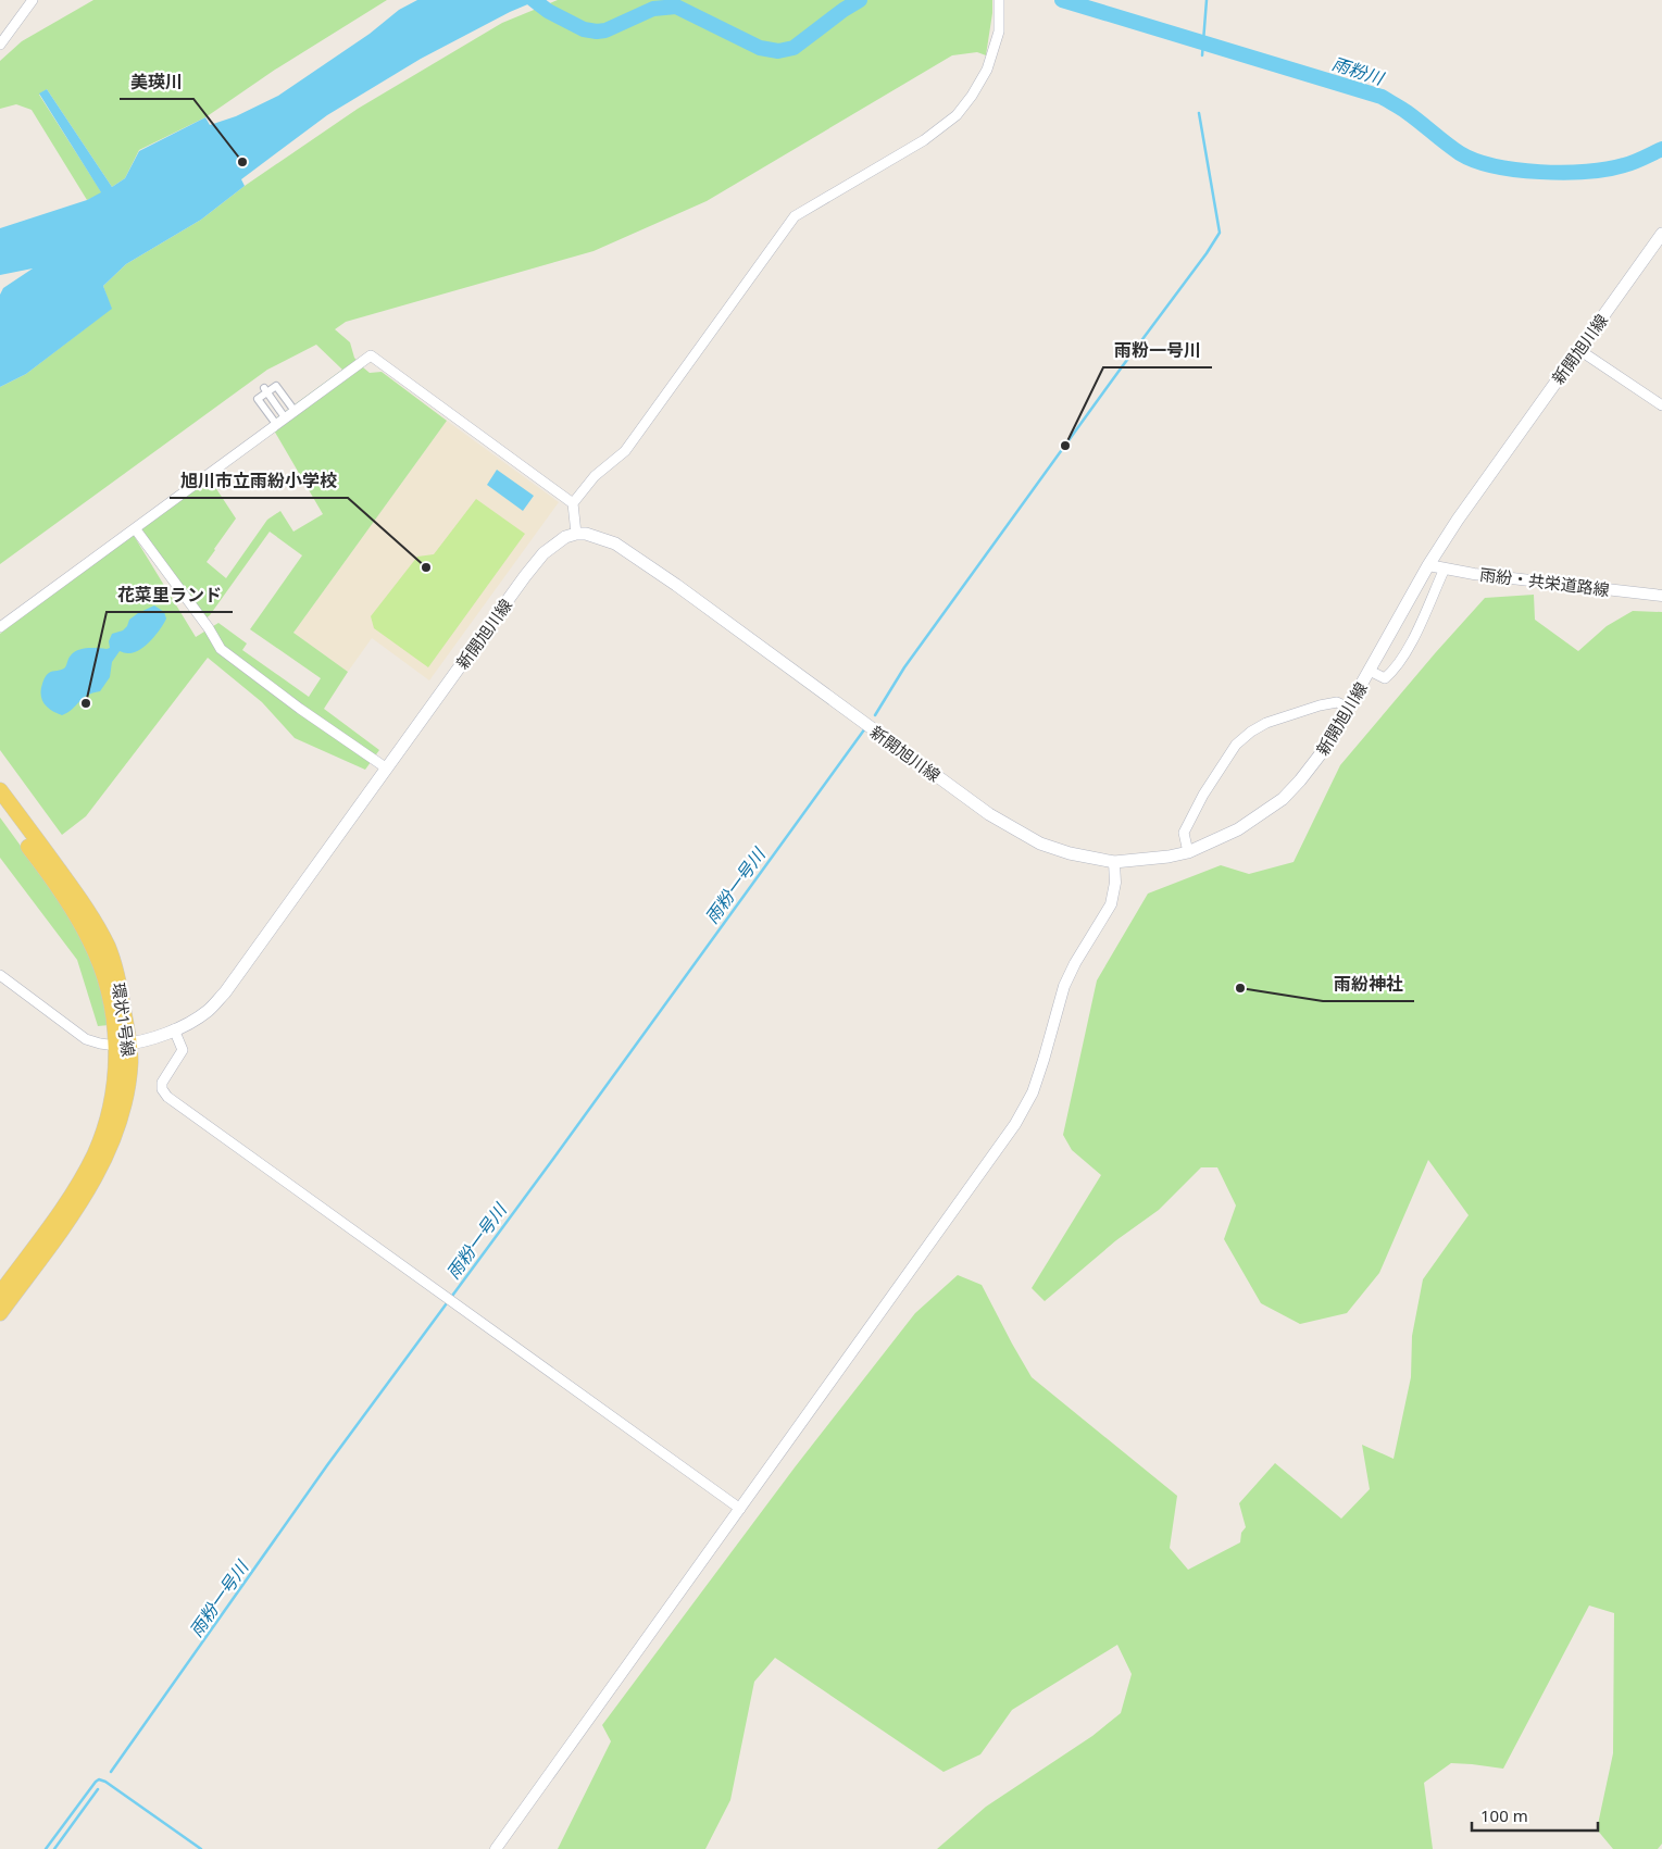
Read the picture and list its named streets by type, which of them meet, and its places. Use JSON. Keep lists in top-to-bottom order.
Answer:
{
  "streets": {
    "main road": ["新開旭川線", "環状1号線"],
    "street": ["雨紛・共栄道路線"]
  },
  "crossings": [
    ["新開旭川線", "雨紛・共栄道路線"],
    ["新開旭川線", "環状1号線"]
  ],
  "water": ["雨粉川", "雨粉一号川"],
  "places": [
    "美瑛川",
    "雨粉一号川",
    "旭川市立雨紛小学校",
    "花菜里ランド",
    "雨紛神社"
  ],
  "scale_bar": "100 m"
}
